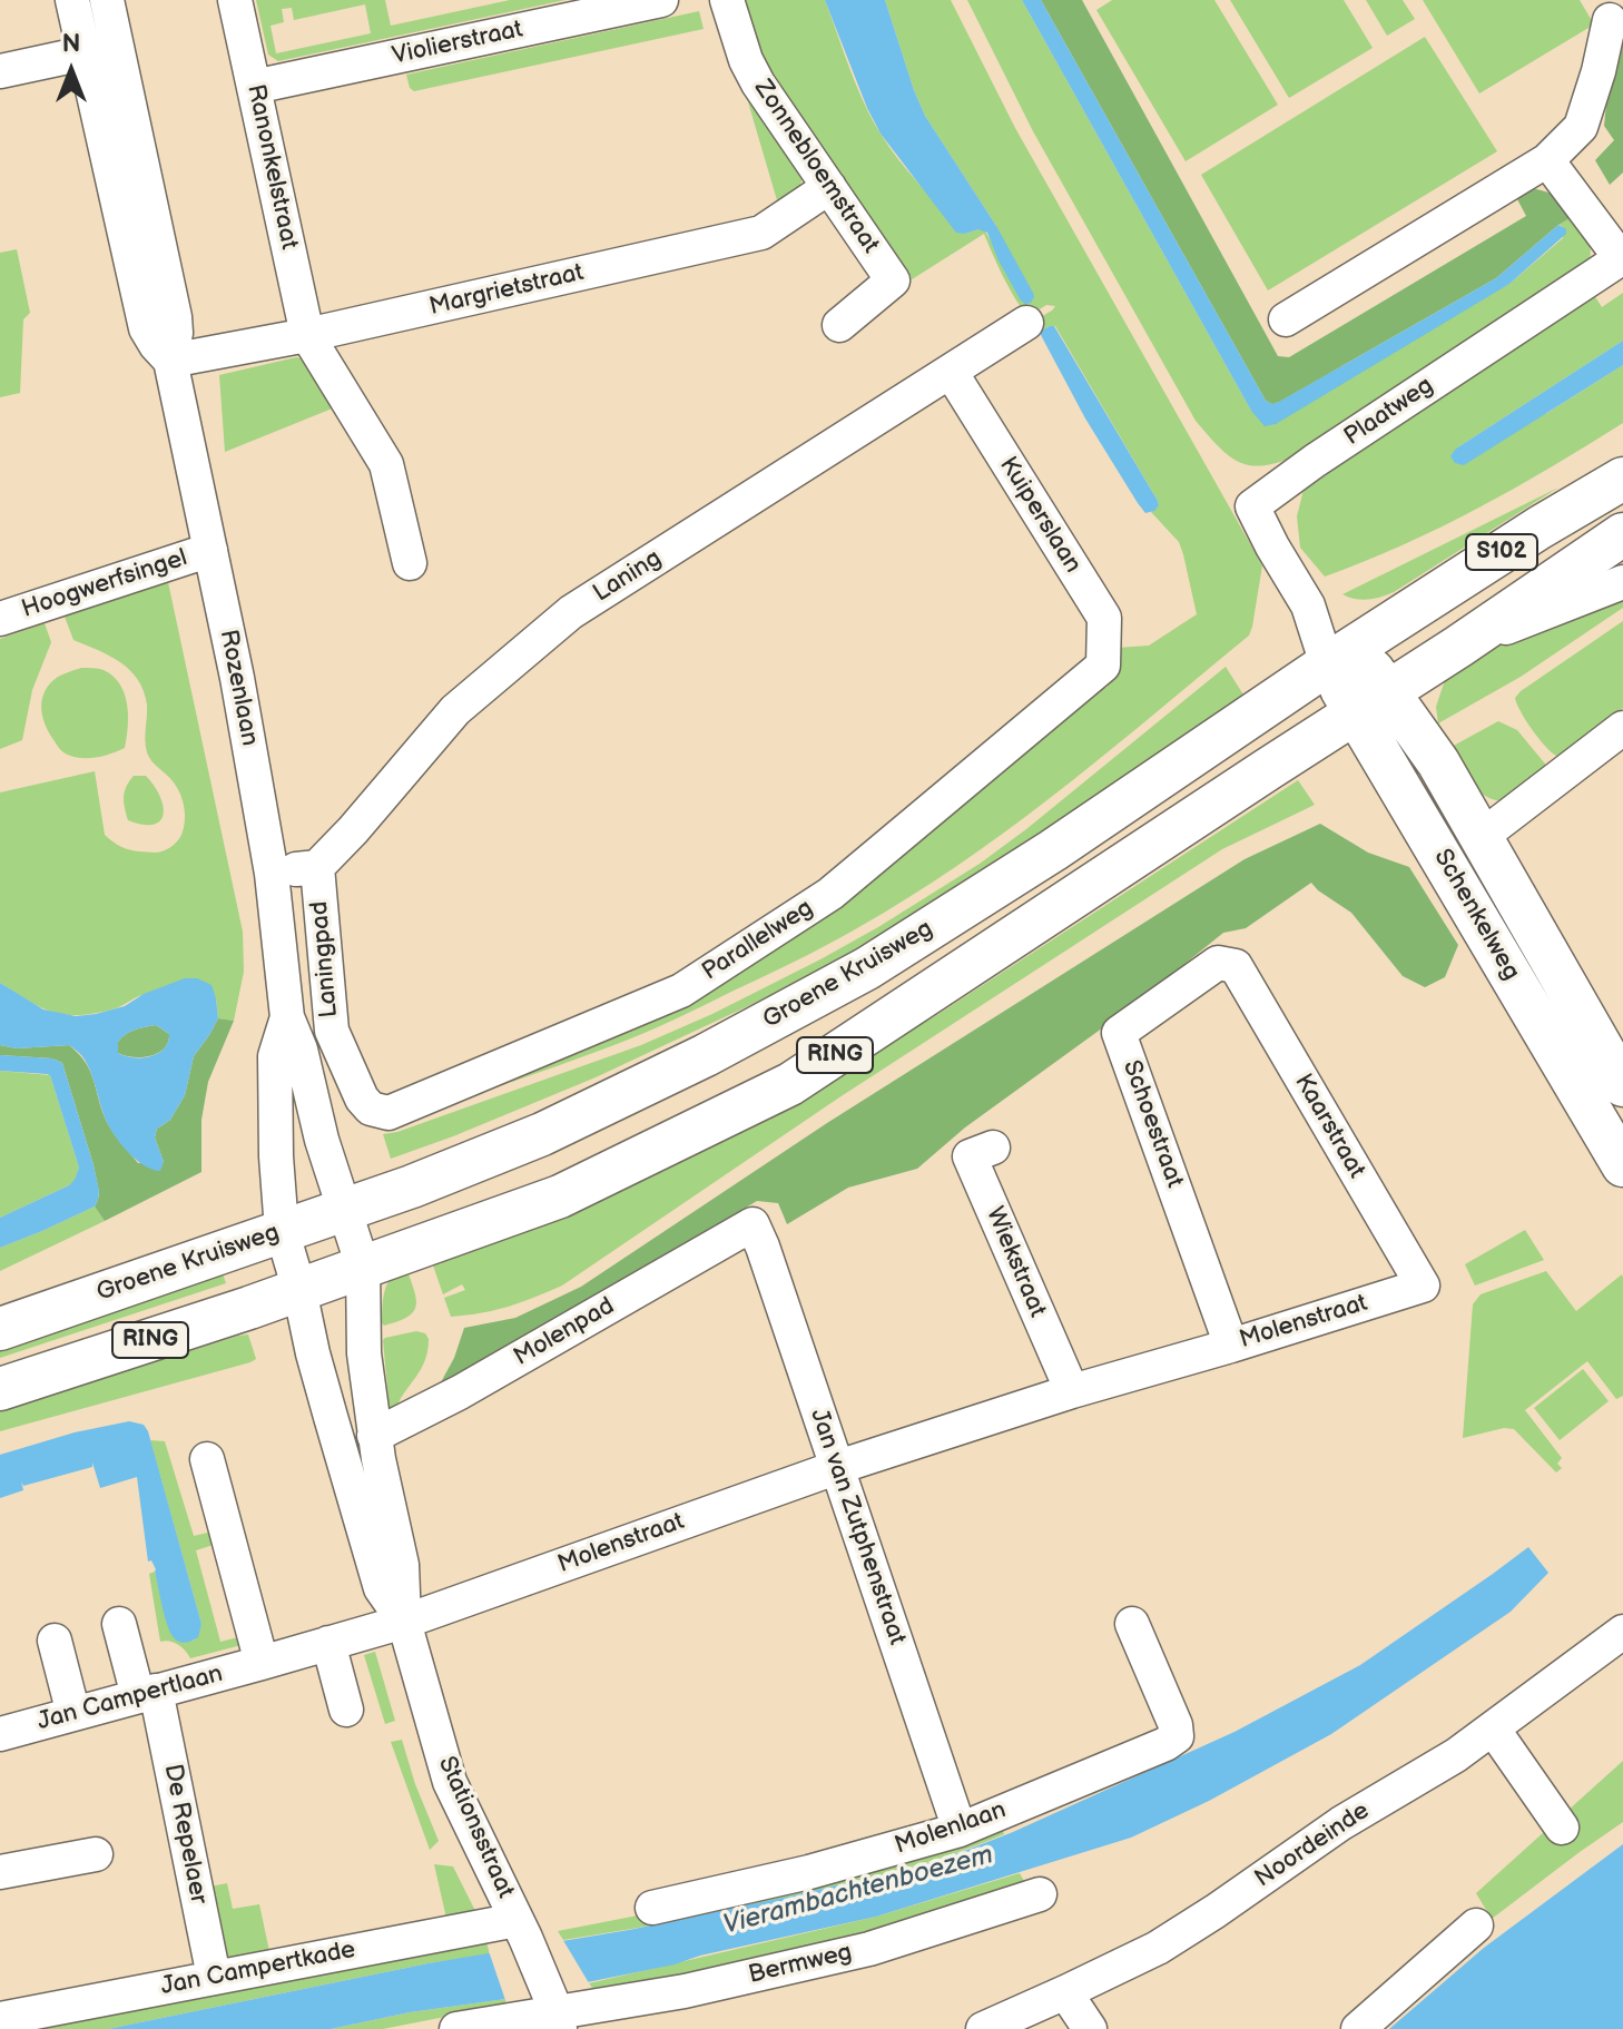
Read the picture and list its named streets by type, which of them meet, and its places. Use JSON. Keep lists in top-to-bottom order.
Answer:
{
  "streets": {
    "main road": [
      "S102",
      "Schenkelweg",
      "Groene Kruisweg",
      "RING"
    ],
    "street": [
      "Violierstraat",
      "Ranonkelstraat",
      "Zonnebloemstraat",
      "Margrietstraat",
      "Plaatweg",
      "Kuiperslaan",
      "Laning",
      "Hoogwerfsingel",
      "Rozenlaan",
      "Parallelweg",
      "Laningpad",
      "Schoestraat",
      "Kaarstraat",
      "Wiekstraat",
      "Molenstraat",
      "Molenpad",
      "Jan van Zutphenstraat",
      "Jan Campertlaan",
      "Stationsstraat",
      "Molenlaan",
      "De Repelaer",
      "Noordeinde",
      "Bermweg",
      "Jan Campertkade"
    ]
  },
  "crossings": [
    ["Violierstraat", "Ranonkelstraat"],
    ["Ranonkelstraat", "Margrietstraat"],
    ["Zonnebloemstraat", "Margrietstraat"],
    ["Margrietstraat", "Rozenlaan"],
    ["Plaatweg", "Schenkelweg"],
    ["Plaatweg", "Groene Kruisweg"],
    ["Kuiperslaan", "Laning"],
    ["Kuiperslaan", "Parallelweg"],
    ["S102", "Schenkelweg"],
    ["S102", "RING"],
    ["Laning", "Laningpad"],
    ["Hoogwerfsingel", "Rozenlaan"],
    ["Rozenlaan", "Groene Kruisweg"],
    ["Rozenlaan", "RING"],
    ["Rozenlaan", "Stationsstraat"],
    ["Schenkelweg", "Groene Kruisweg"],
    ["Schenkelweg", "RING"],
    ["Parallelweg", "Laningpad"],
    ["RING", "Stationsstraat"],
    ["Schoestraat", "Kaarstraat"],
    ["Schoestraat", "Molenstraat"],
    ["Kaarstraat", "Molenstraat"],
    ["Wiekstraat", "Molenstraat"],
    ["Molenstraat", "Jan van Zutphenstraat"],
    ["Molenstraat", "Jan Campertlaan"],
    ["Molenstraat", "Stationsstraat"],
    ["Molenpad", "Jan van Zutphenstraat"],
    ["Molenpad", "Stationsstraat"],
    ["Jan van Zutphenstraat", "Molenlaan"],
    ["Jan Campertlaan", "Stationsstraat"],
    ["Jan Campertlaan", "De Repelaer"],
    ["Stationsstraat", "Bermweg"],
    ["Stationsstraat", "Jan Campertkade"],
    ["De Repelaer", "Jan Campertkade"]
  ],
  "water": ["Vierambachtenboezem"],
  "north": "top"
}
